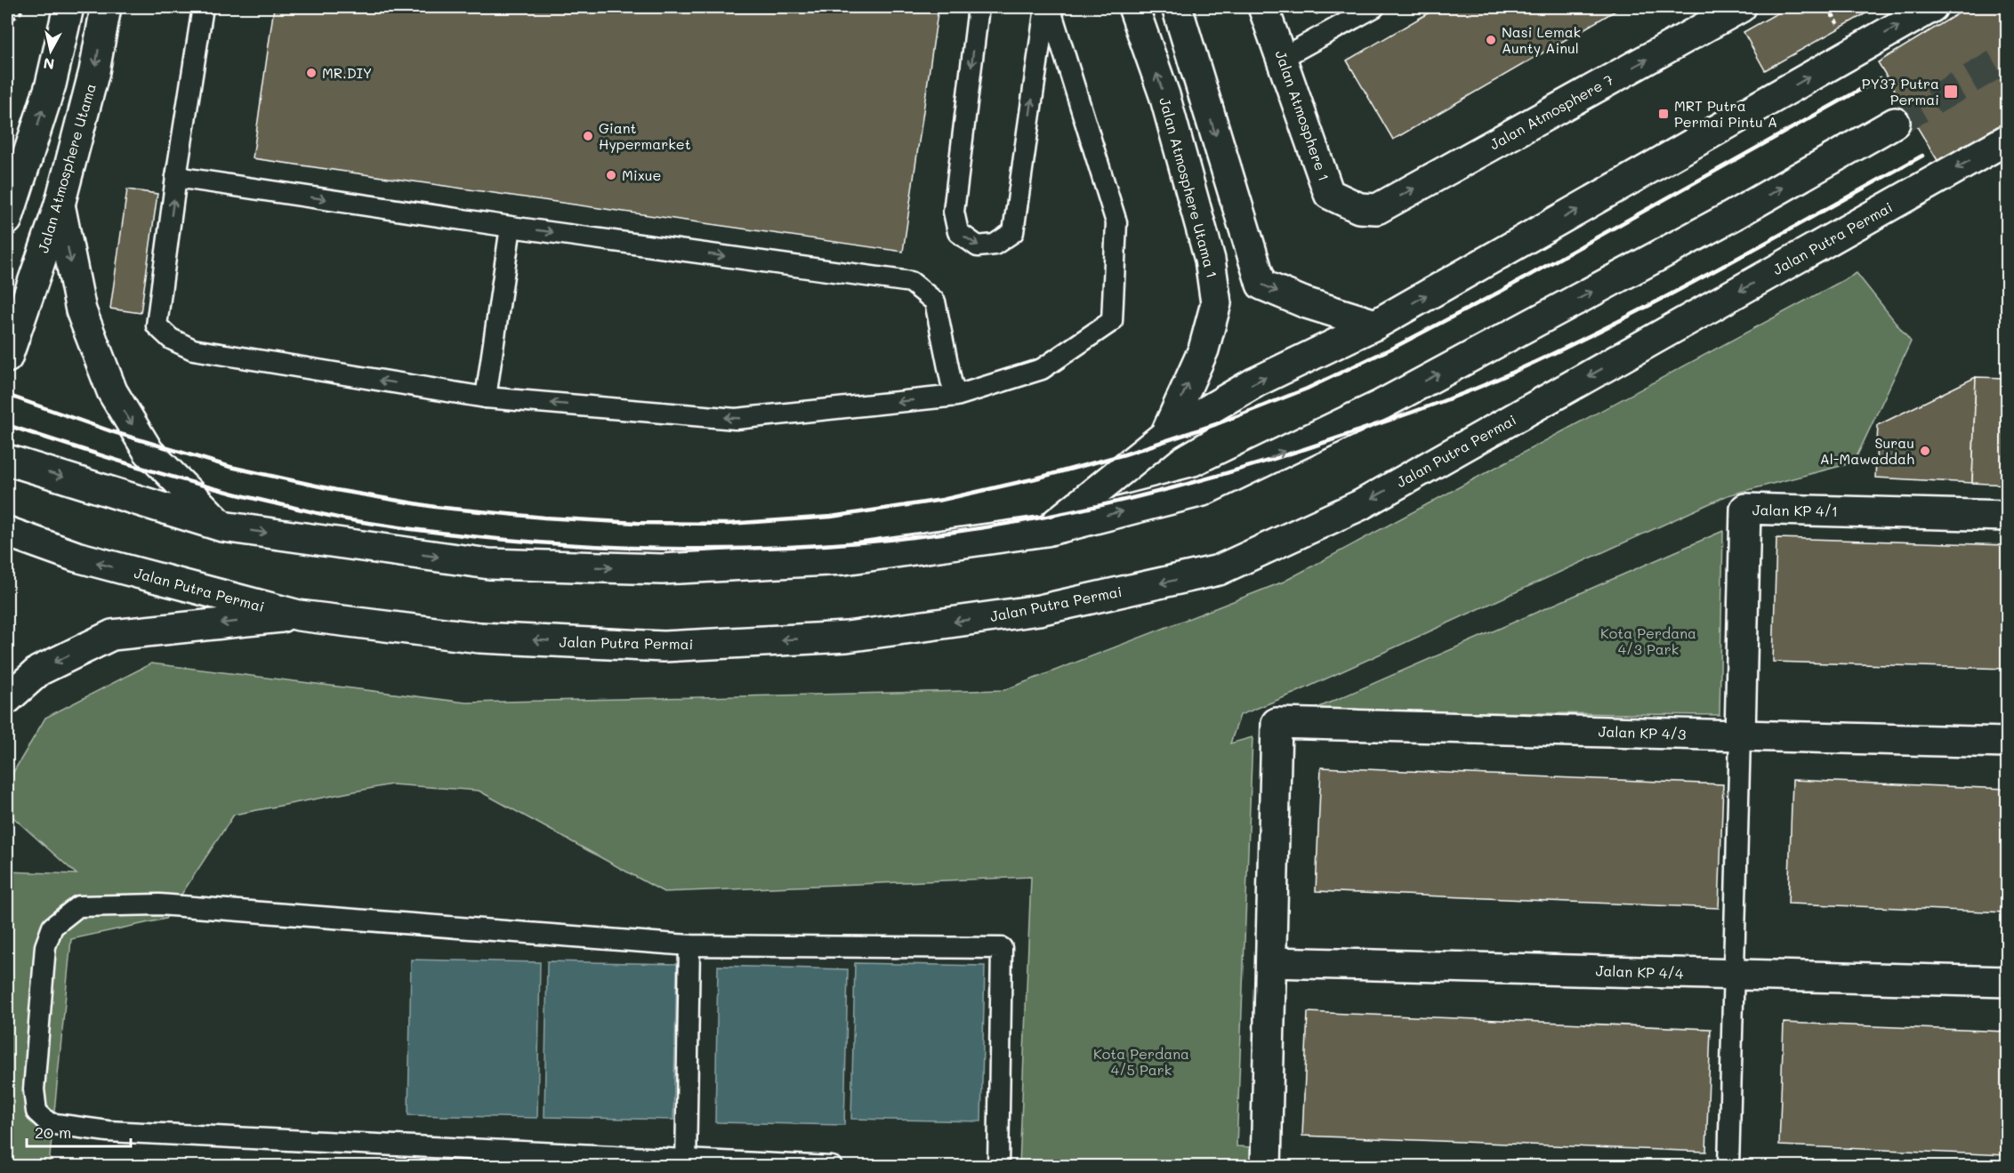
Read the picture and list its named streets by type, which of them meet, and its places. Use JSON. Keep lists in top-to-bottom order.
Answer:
{
  "streets": {
    "street": [
      "Jalan Atmosphere 7",
      "Jalan Atmosphere 1",
      "Jalan Atmosphere Utama",
      "Jalan Atmosphere Utama 1",
      "Jalan Putra Permai",
      "Jalan KP 4/1",
      "Jalan KP 4/3",
      "Jalan KP 4/4"
    ]
  },
  "crossings": [
    ["Jalan Atmosphere 7", "Jalan Atmosphere 1"],
    ["Jalan KP 4/1", "Jalan KP 4/3"],
    ["Jalan KP 4/3", "Jalan KP 4/4"]
  ],
  "one_way": ["Jalan Atmosphere Utama 1"],
  "parks": ["Kota Perdana 4/3 Park", "Kota Perdana 4/5 Park"],
  "places": {
    "other": [
      "Nasi Lemak Aunty Ainul",
      "MR.DIY",
      "Giant Hypermarket",
      "Mixue",
      "Surau Al-Mawaddah"
    ],
    "transit": ["PY37 Putra Permai", "MRT Putra Permai Pintu A"]
  },
  "scale_bar": "20 m",
  "north": "bottom"
}
